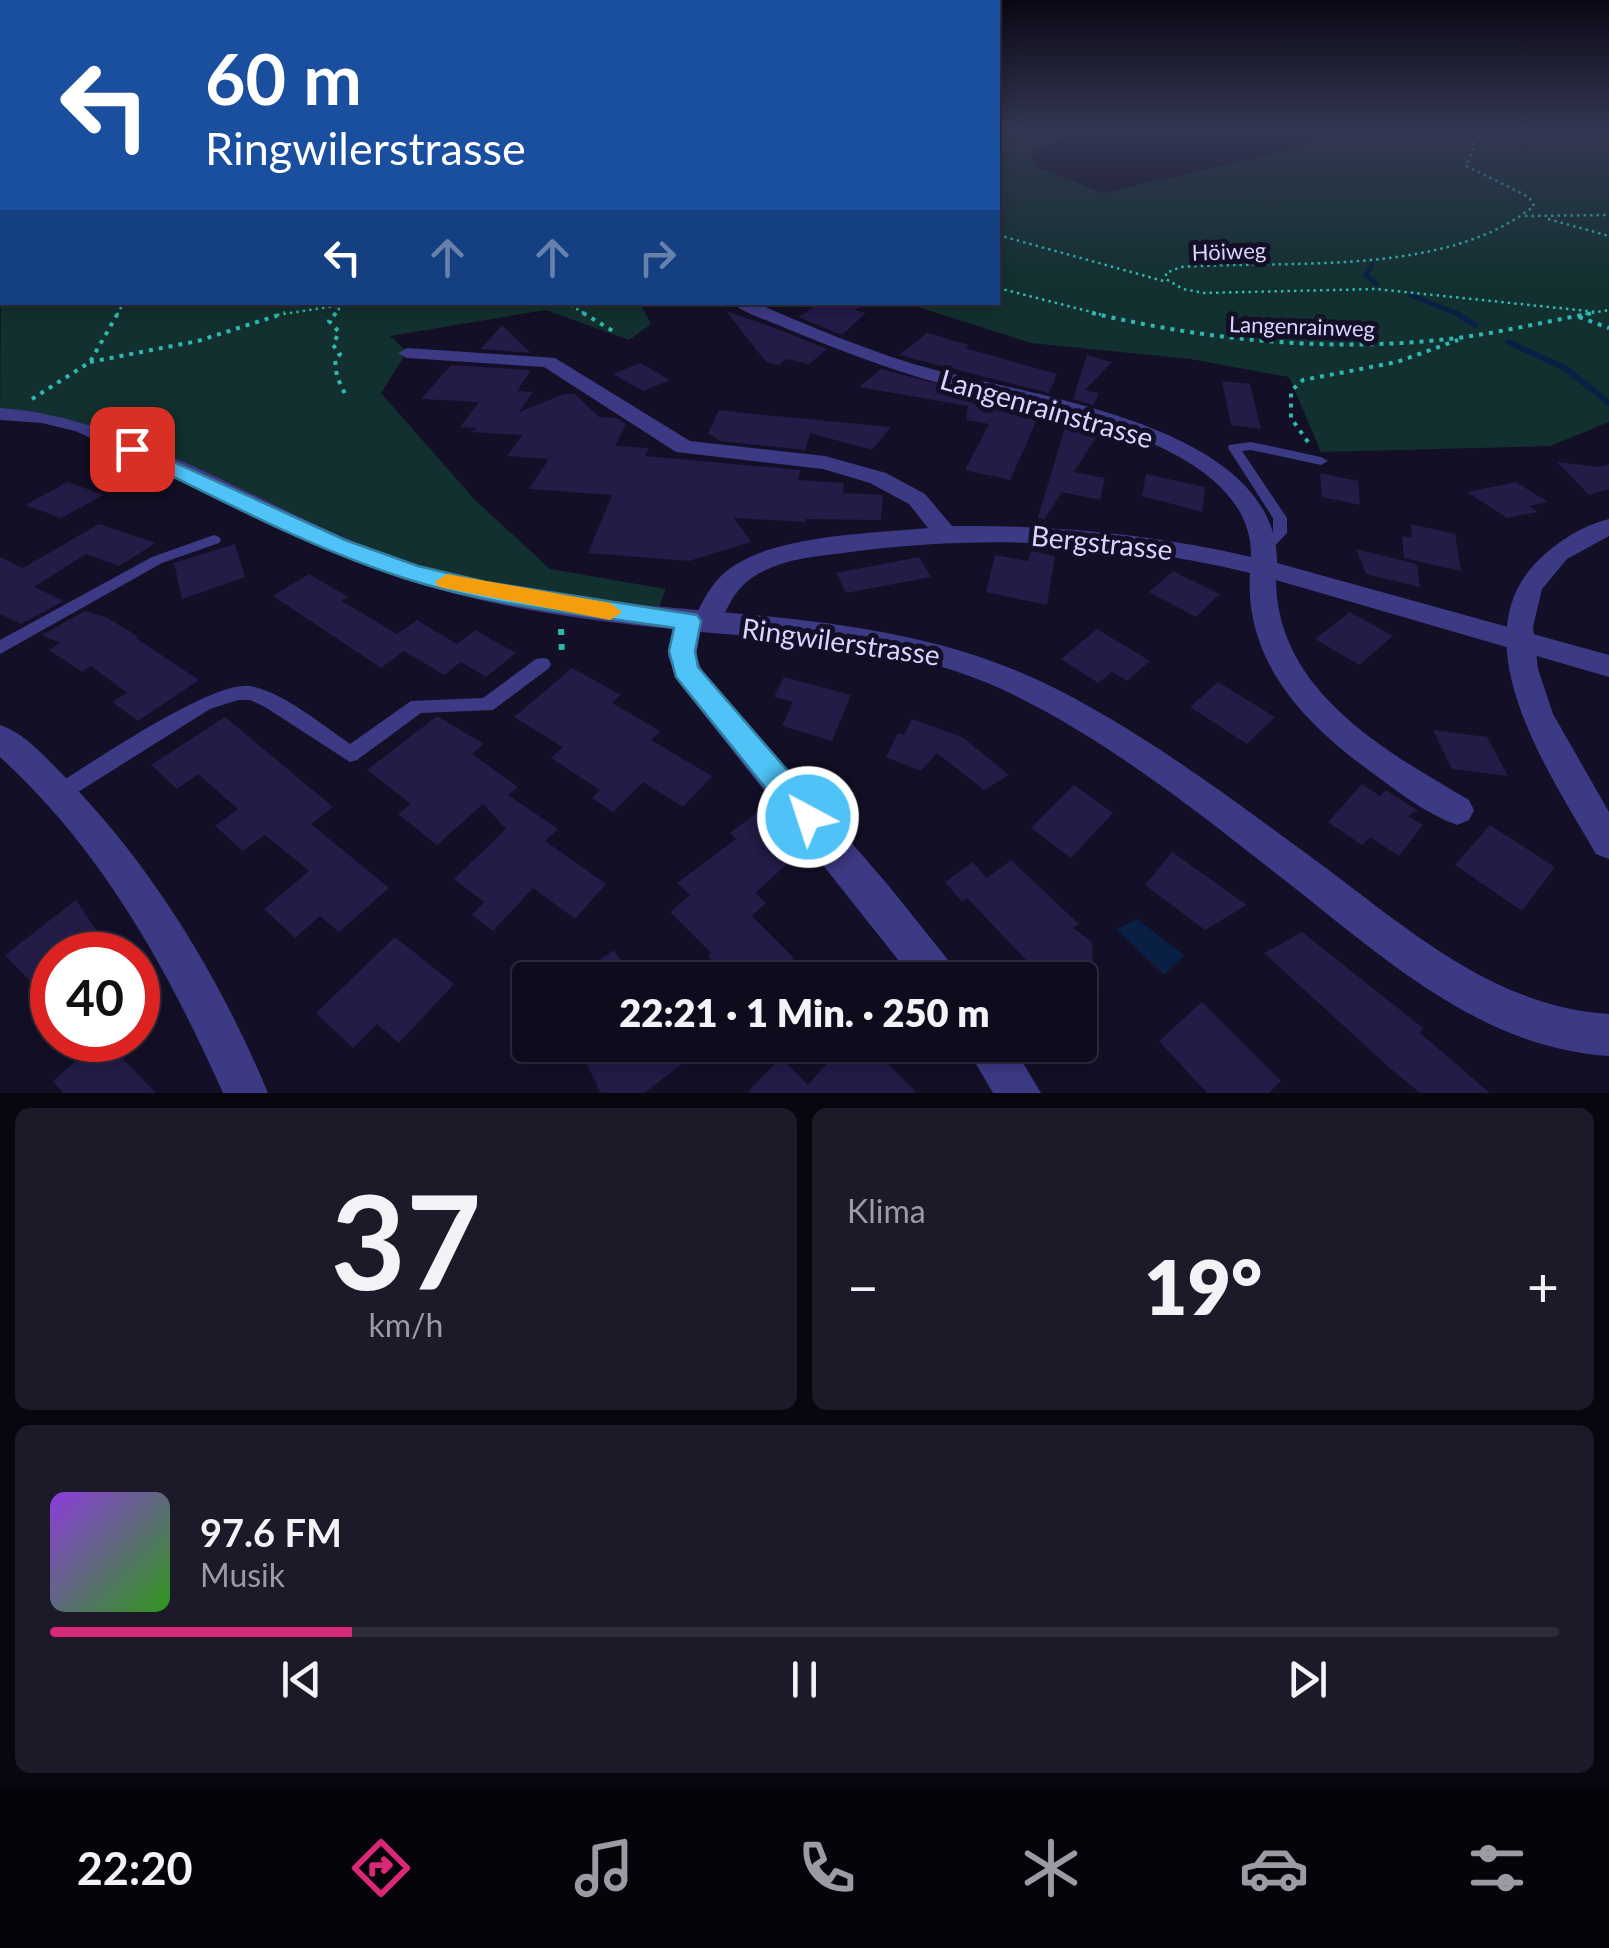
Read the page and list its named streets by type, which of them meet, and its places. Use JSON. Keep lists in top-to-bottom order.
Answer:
{
  "streets": {
    "street": ["Langenrainstrasse", "Bergstrasse", "Ringwilerstrasse"],
    "path": ["Höiweg", "Langenrainweg"]
  },
  "crossings": [
    ["Höiweg", "Langenrainweg"],
    ["Langenrainstrasse", "Bergstrasse"],
    ["Bergstrasse", "Ringwilerstrasse"]
  ],
  "page": {
    "turn": ["60 m", "Ringwilerstrasse"],
    "limit": "40",
    "trip": "22:21 · 1 Min. · 250 m",
    "tile": [
      ["37", "km/h"],
      "Klima"
    ],
    "heat": ["−", "19°", "+"],
    "song": ["97.6 FM", "Musik"],
    "tabs": "22:20"
  }
}
